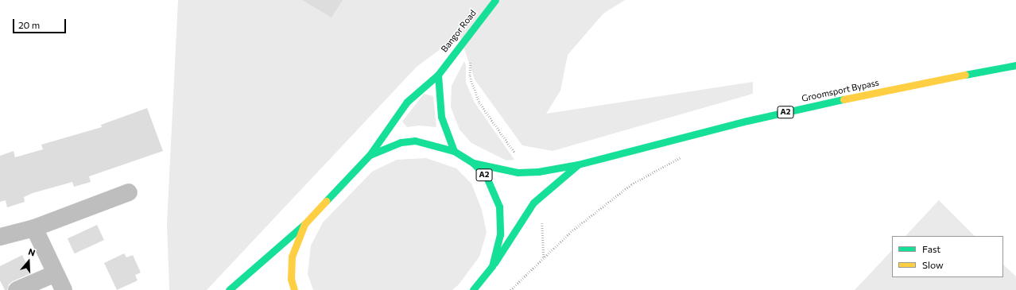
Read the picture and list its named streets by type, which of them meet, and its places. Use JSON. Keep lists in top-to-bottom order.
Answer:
{
  "streets": {
    "main road": ["Bangor Road", "Groomsport Bypass", "A2"]
  },
  "crossings": [
    ["Bangor Road", "A2"],
    ["Groomsport Bypass", "A2"]
  ],
  "legend": ["Fast", "Slow"],
  "scale_bar": "20 m",
  "north": "top"
}
